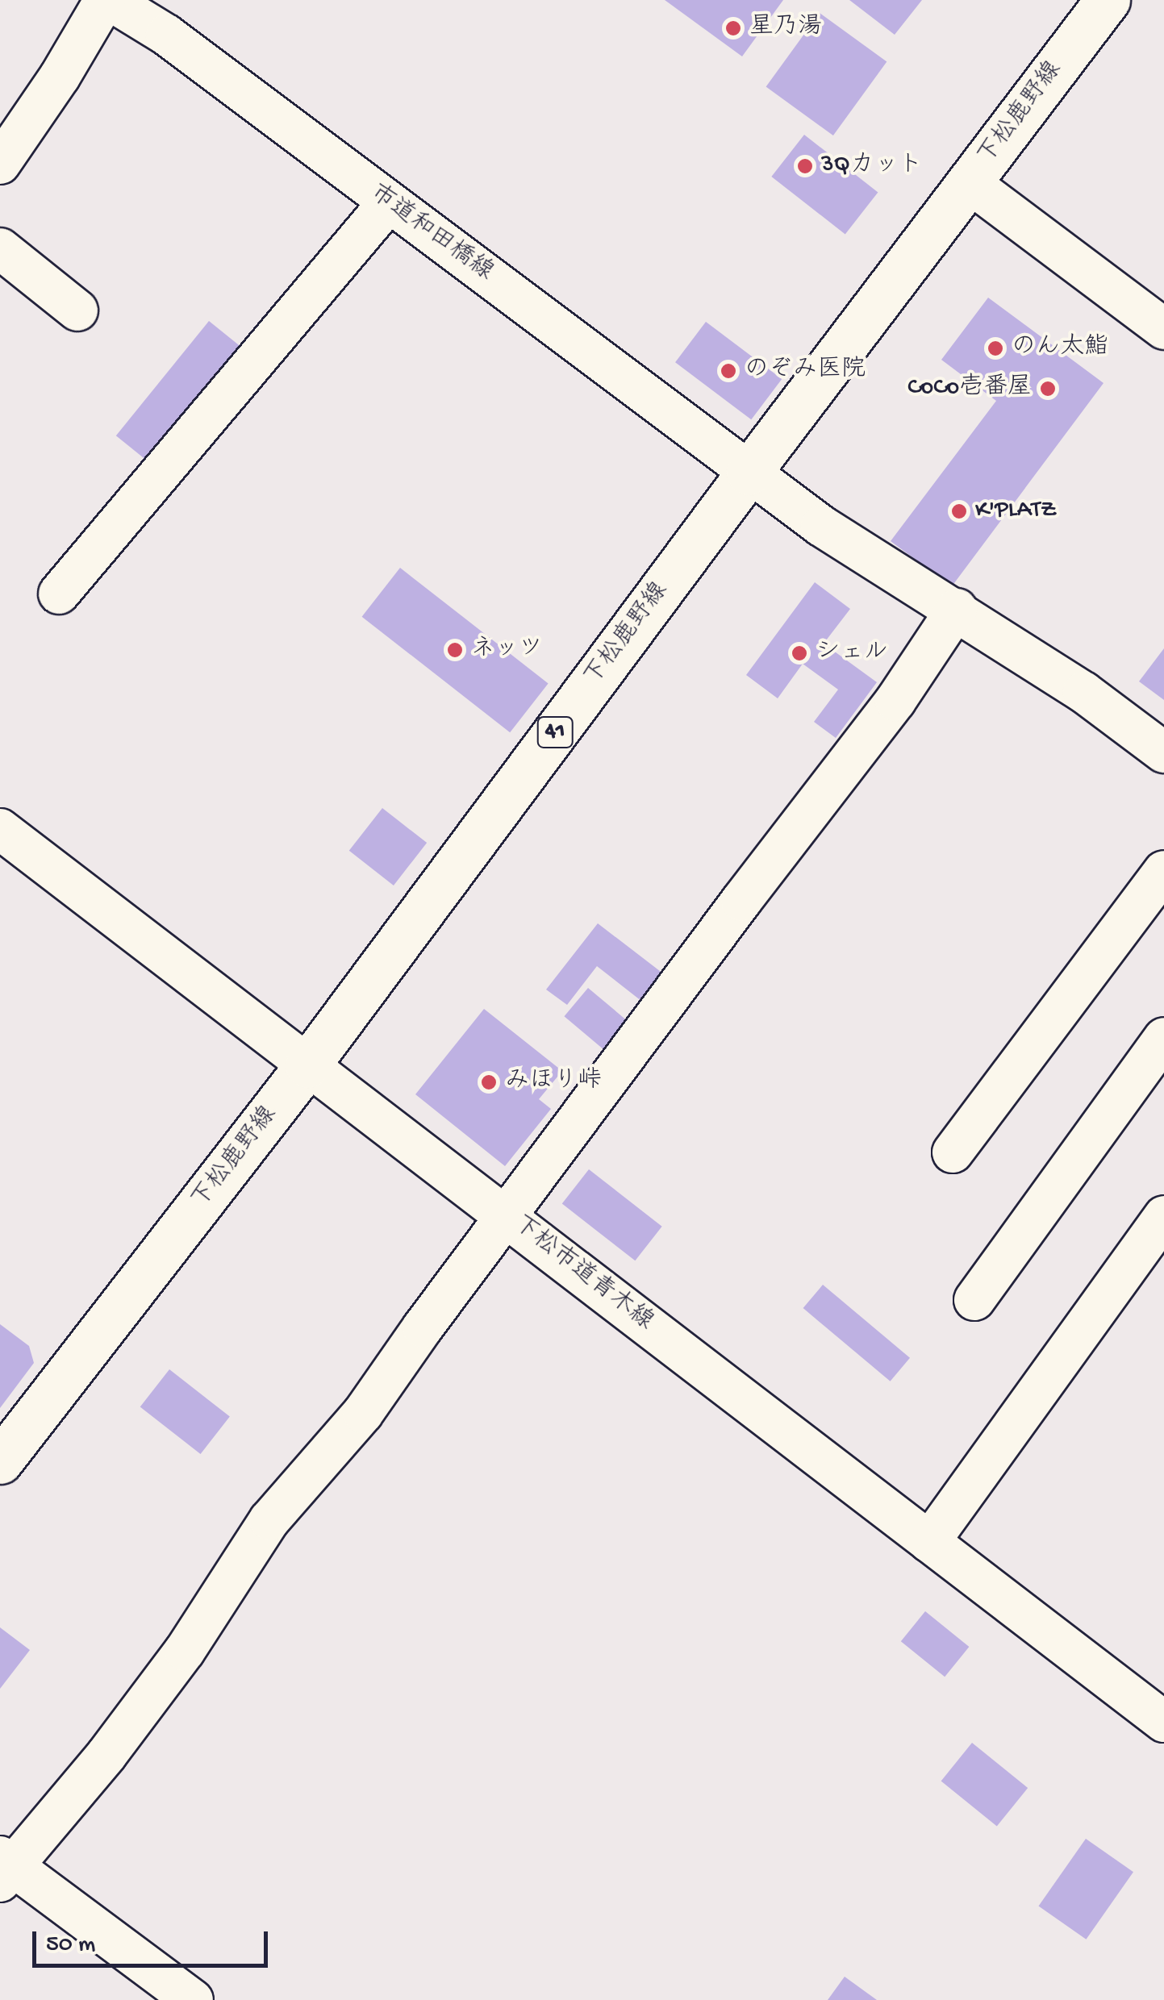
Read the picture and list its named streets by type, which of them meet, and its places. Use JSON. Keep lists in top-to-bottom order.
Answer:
{
  "streets": {
    "main road": ["下松鹿野線", "41"],
    "street": ["市道和田橋線", "下松市道青木線"]
  },
  "crossings": [
    ["下松鹿野線", "市道和田橋線"],
    ["下松鹿野線", "下松市道青木線"]
  ],
  "places": [
    "星乃湯",
    "3Qカット",
    "のん太鮨",
    "のぞみ医院",
    "CoCo壱番屋",
    "K'PLATZ",
    "ネッツ",
    "シェル",
    "みほり峠"
  ],
  "scale_bar": "50 m"
}
